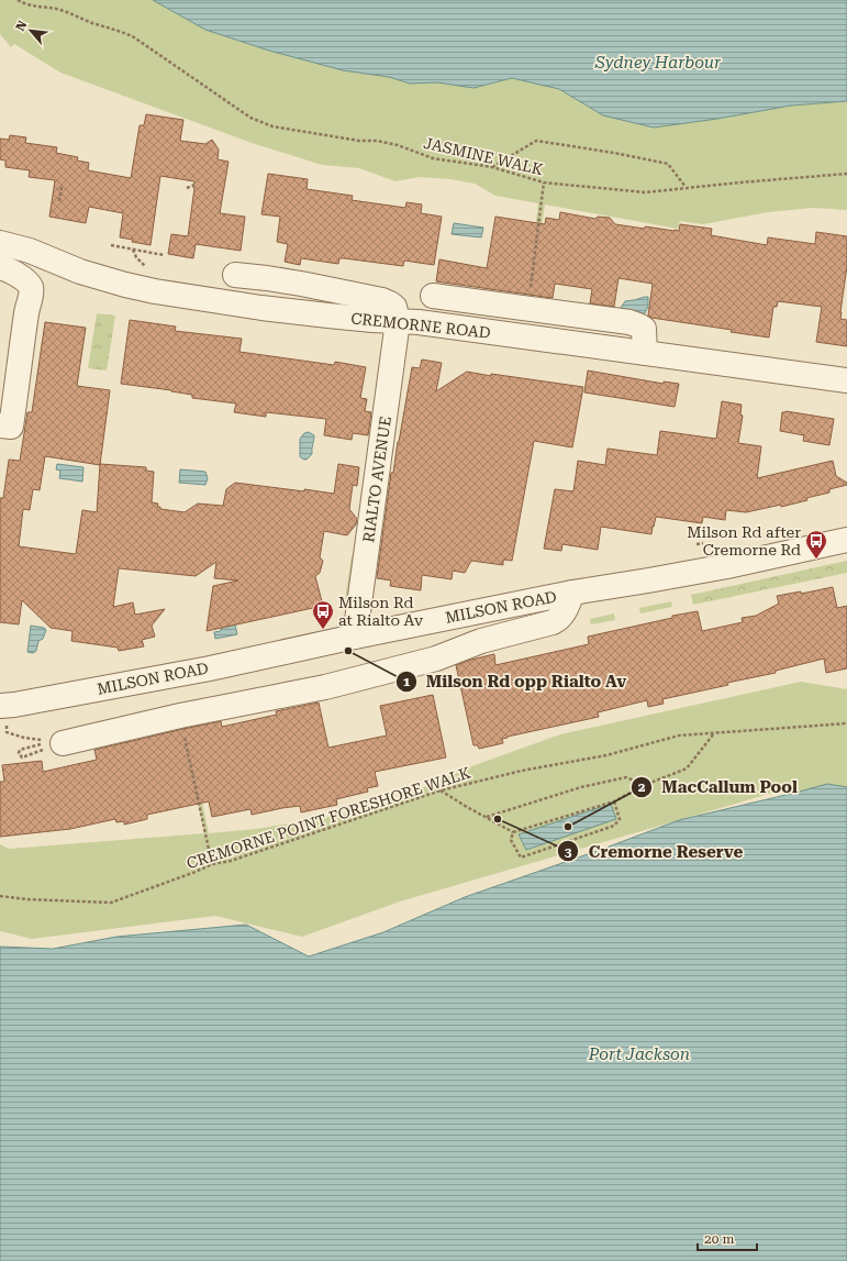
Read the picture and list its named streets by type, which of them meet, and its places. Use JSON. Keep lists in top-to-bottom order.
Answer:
{
  "streets": {
    "street": ["CREMORNE ROAD", "RIALTO AVENUE", "MILSON ROAD"],
    "path": ["JASMINE WALK", "CREMORNE POINT FORESHORE WALK"]
  },
  "crossings": [
    ["CREMORNE ROAD", "RIALTO AVENUE"],
    ["RIALTO AVENUE", "MILSON ROAD"]
  ],
  "water": ["Sydney Harbour", "Port Jackson"],
  "places": {
    "bus stop": ["Milson Rd after Cremorne Rd", "Milson Rd at Rialto Av"],
    "other": ["Milson Rd opp Rialto Av", "Cremorne Reserve", "MacCallum Pool"]
  },
  "scale_bar": "20 m",
  "north": "top left"
}
